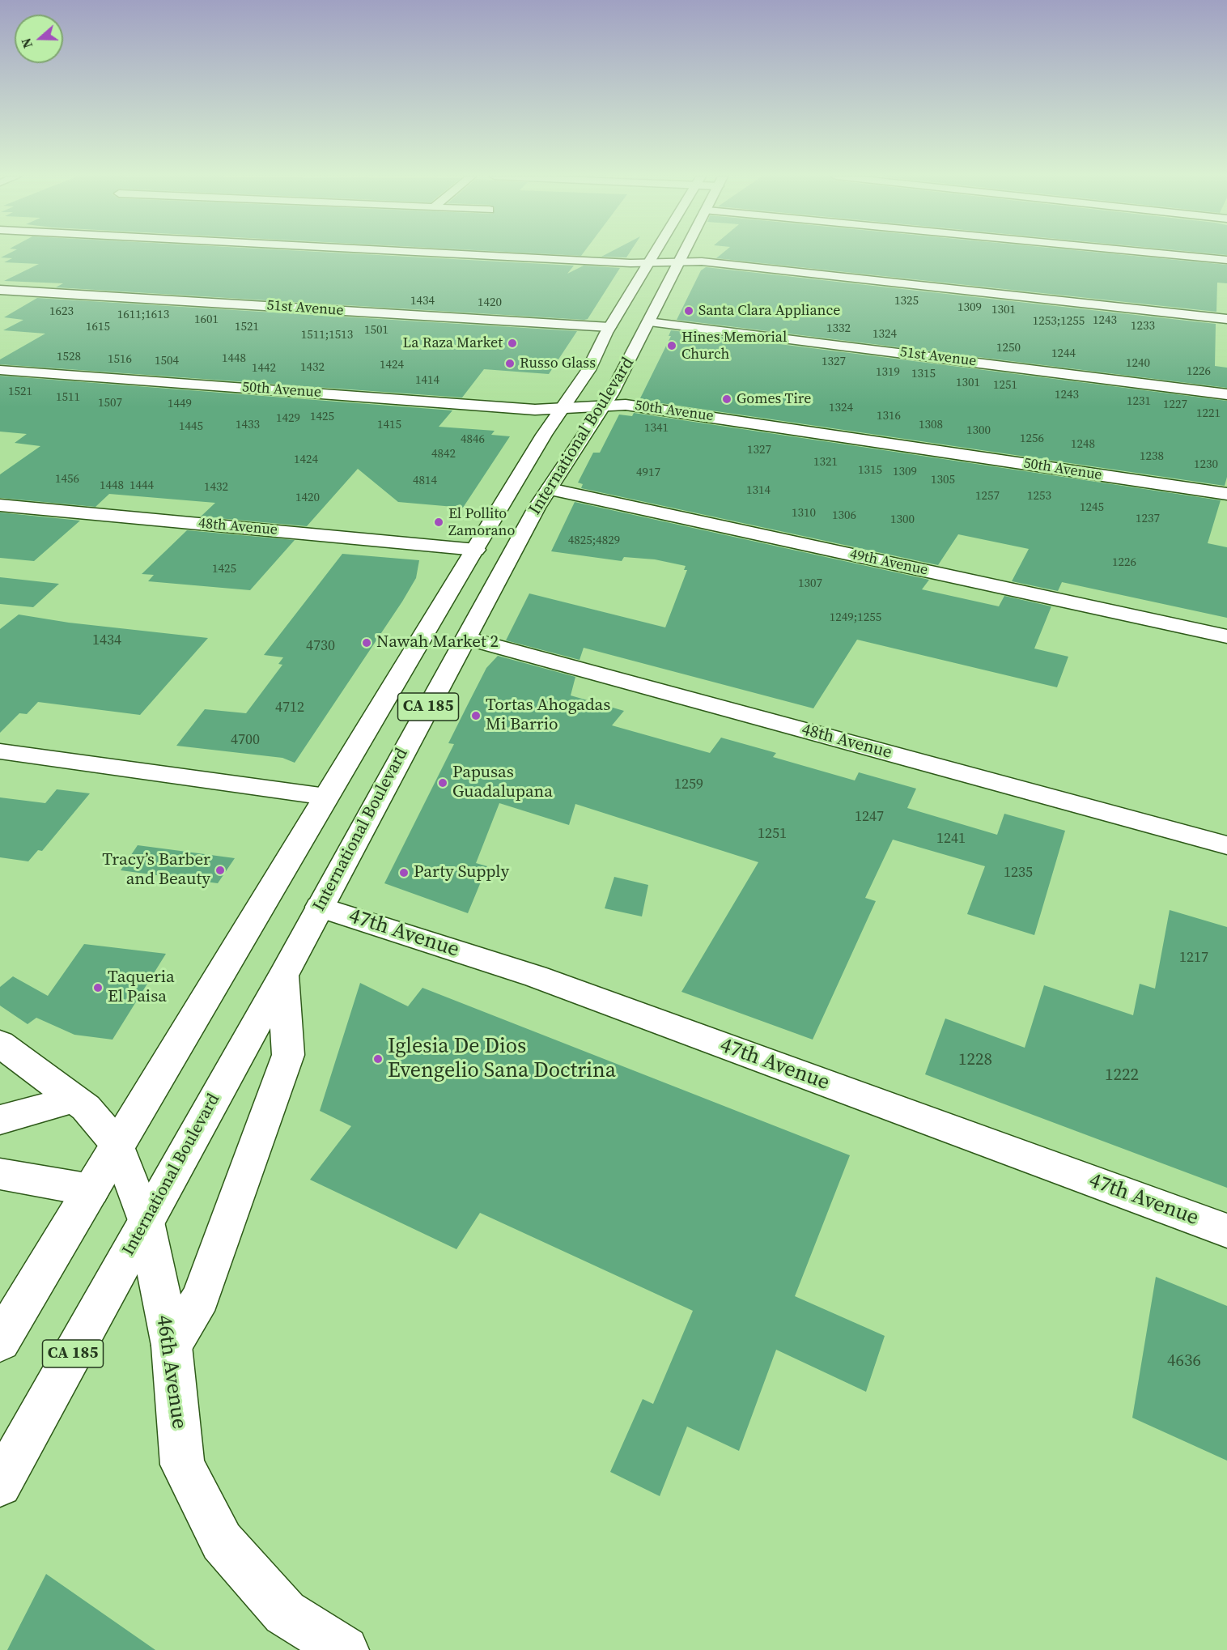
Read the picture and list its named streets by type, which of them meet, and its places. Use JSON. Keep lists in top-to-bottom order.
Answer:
{
  "streets": {
    "street": [
      "51st Avenue",
      "50th Avenue",
      "International Boulevard",
      "48th Avenue",
      "49th Avenue",
      "CA 185",
      "47th Avenue",
      "46th Avenue"
    ]
  },
  "crossings": [
    ["51st Avenue", "International Boulevard"],
    ["50th Avenue", "International Boulevard"],
    ["International Boulevard", "48th Avenue"],
    ["International Boulevard", "49th Avenue"],
    ["International Boulevard", "47th Avenue"],
    ["International Boulevard", "46th Avenue"]
  ],
  "places": [
    "Santa Clara Appliance",
    "La Raza Market",
    "Hines Memorial Church",
    "Russo Glass",
    "Gomes Tire",
    "El Pollito Zamorano",
    "Nawah Market 2",
    "Tortas Ahogadas Mi Barrio",
    "Papusas Guadalupana",
    "Tracy’s Barber and Beauty",
    "Party Supply",
    "Taqueria El Paisa",
    "Iglesia De Dios Evengelio Sana Doctrina"
  ],
  "house_numbers": [
    "1434",
    "1325",
    "1420",
    "1309",
    "1301",
    "1623",
    "1611;1613",
    "1601",
    "1243",
    "1253;1255",
    "1233",
    "1615",
    "1521",
    "1332",
    "1501",
    "1324",
    "1511;1513",
    "1250",
    "1244",
    "1528",
    "1448",
    "1516",
    "1504",
    "1327",
    "1240",
    "1424",
    "1432",
    "1442",
    "1226",
    "1319",
    "1315",
    "1414",
    "1301",
    "1251",
    "1521",
    "1243",
    "1511",
    "1231",
    "1507",
    "1449",
    "1227",
    "1324",
    "1221",
    "1316",
    "1425",
    "1429",
    "1433",
    "1415",
    "1308",
    "1445",
    "1341",
    "1300",
    "1256",
    "4846",
    "1248",
    "1327",
    "4842",
    "1238",
    "1424",
    "1321",
    "1230",
    "1315",
    "1309",
    "4917",
    "1456",
    "1305",
    "4814",
    "1448",
    "1444",
    "1432",
    "1314",
    "1257",
    "1253",
    "1420",
    "1245",
    "1310",
    "1306",
    "1237",
    "1300",
    "4825;4829",
    "1226",
    "1425",
    "1307",
    "1249;1255",
    "1434",
    "4730",
    "4712",
    "4700",
    "1259",
    "1247",
    "1251",
    "1241",
    "1235",
    "1217",
    "1228",
    "1222",
    "4636"
  ],
  "north": "left"
}
